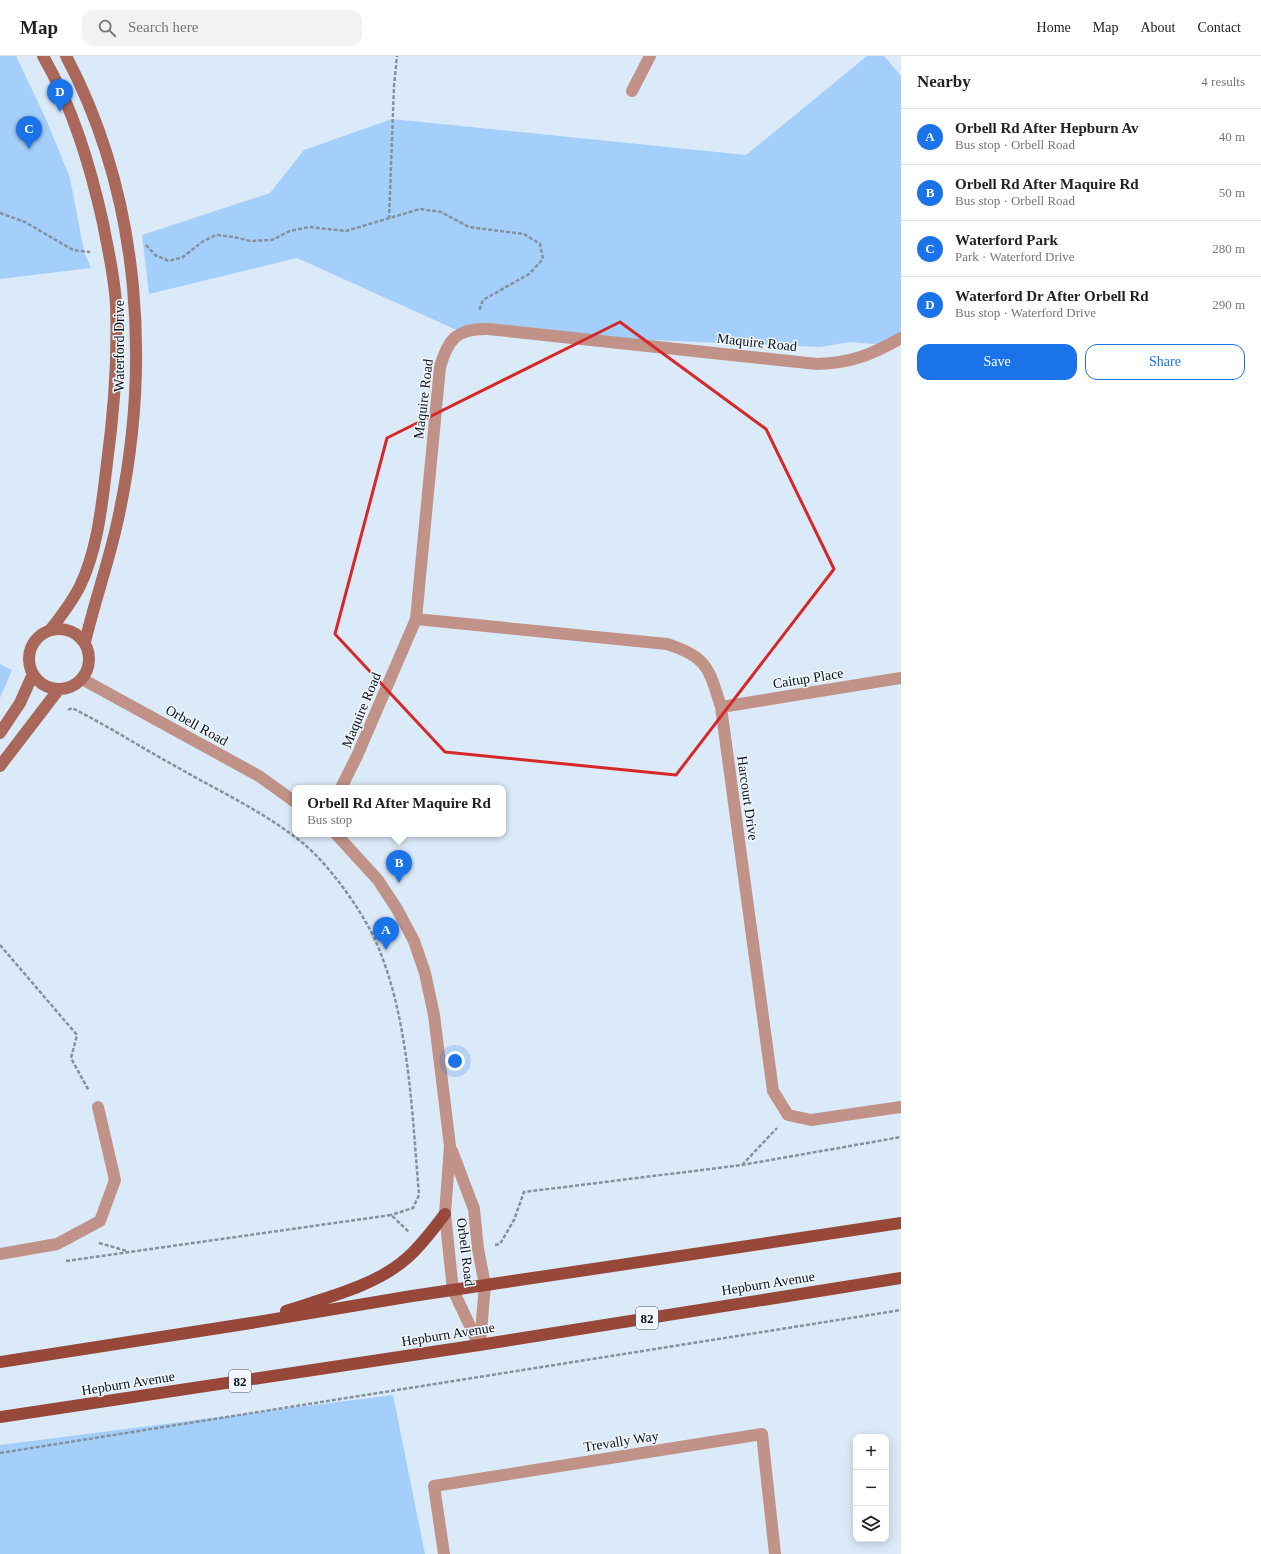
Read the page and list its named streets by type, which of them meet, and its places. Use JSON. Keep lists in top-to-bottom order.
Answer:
{
  "streets": {
    "main road": ["Hepburn Avenue", "82"],
    "street": [
      "Maquire Road",
      "Waterford Drive",
      "Caitup Place",
      "Orbell Road",
      "Harcourt Drive",
      "Trevally Way"
    ]
  },
  "crossings": [
    ["Maquire Road", "Harcourt Drive"],
    ["Waterford Drive", "Orbell Road"],
    ["Caitup Place", "Harcourt Drive"],
    ["Orbell Road", "Hepburn Avenue"]
  ],
  "page": {
    "header": "Map",
    "search": "Search here",
    "nav": [
      "Home",
      "Map",
      "About",
      "Contact"
    ],
    "heading": ["Nearby", "4 results"],
    "pins": [
      "D",
      "C",
      "B",
      "A"
    ],
    "list": [
      {
        "mark": "A",
        "name": "Orbell Rd After Hepburn Av",
        "note": "Bus stop · Orbell Road",
        "value": "40 m"
      },
      {
        "mark": "B",
        "name": "Orbell Rd After Maquire Rd",
        "note": "Bus stop · Orbell Road",
        "value": "50 m"
      },
      {
        "mark": "C",
        "name": "Waterford Park",
        "note": "Park · Waterford Drive",
        "value": "280 m"
      },
      {
        "mark": "D",
        "name": "Waterford Dr After Orbell Rd",
        "note": "Bus stop · Waterford Drive",
        "value": "290 m"
      }
    ],
    "buttons": ["Save", "Share"],
    "popup": ["Orbell Rd After Maquire Rd", "Bus stop"],
    "map_buttons": ["+", "−"]
  }
}
